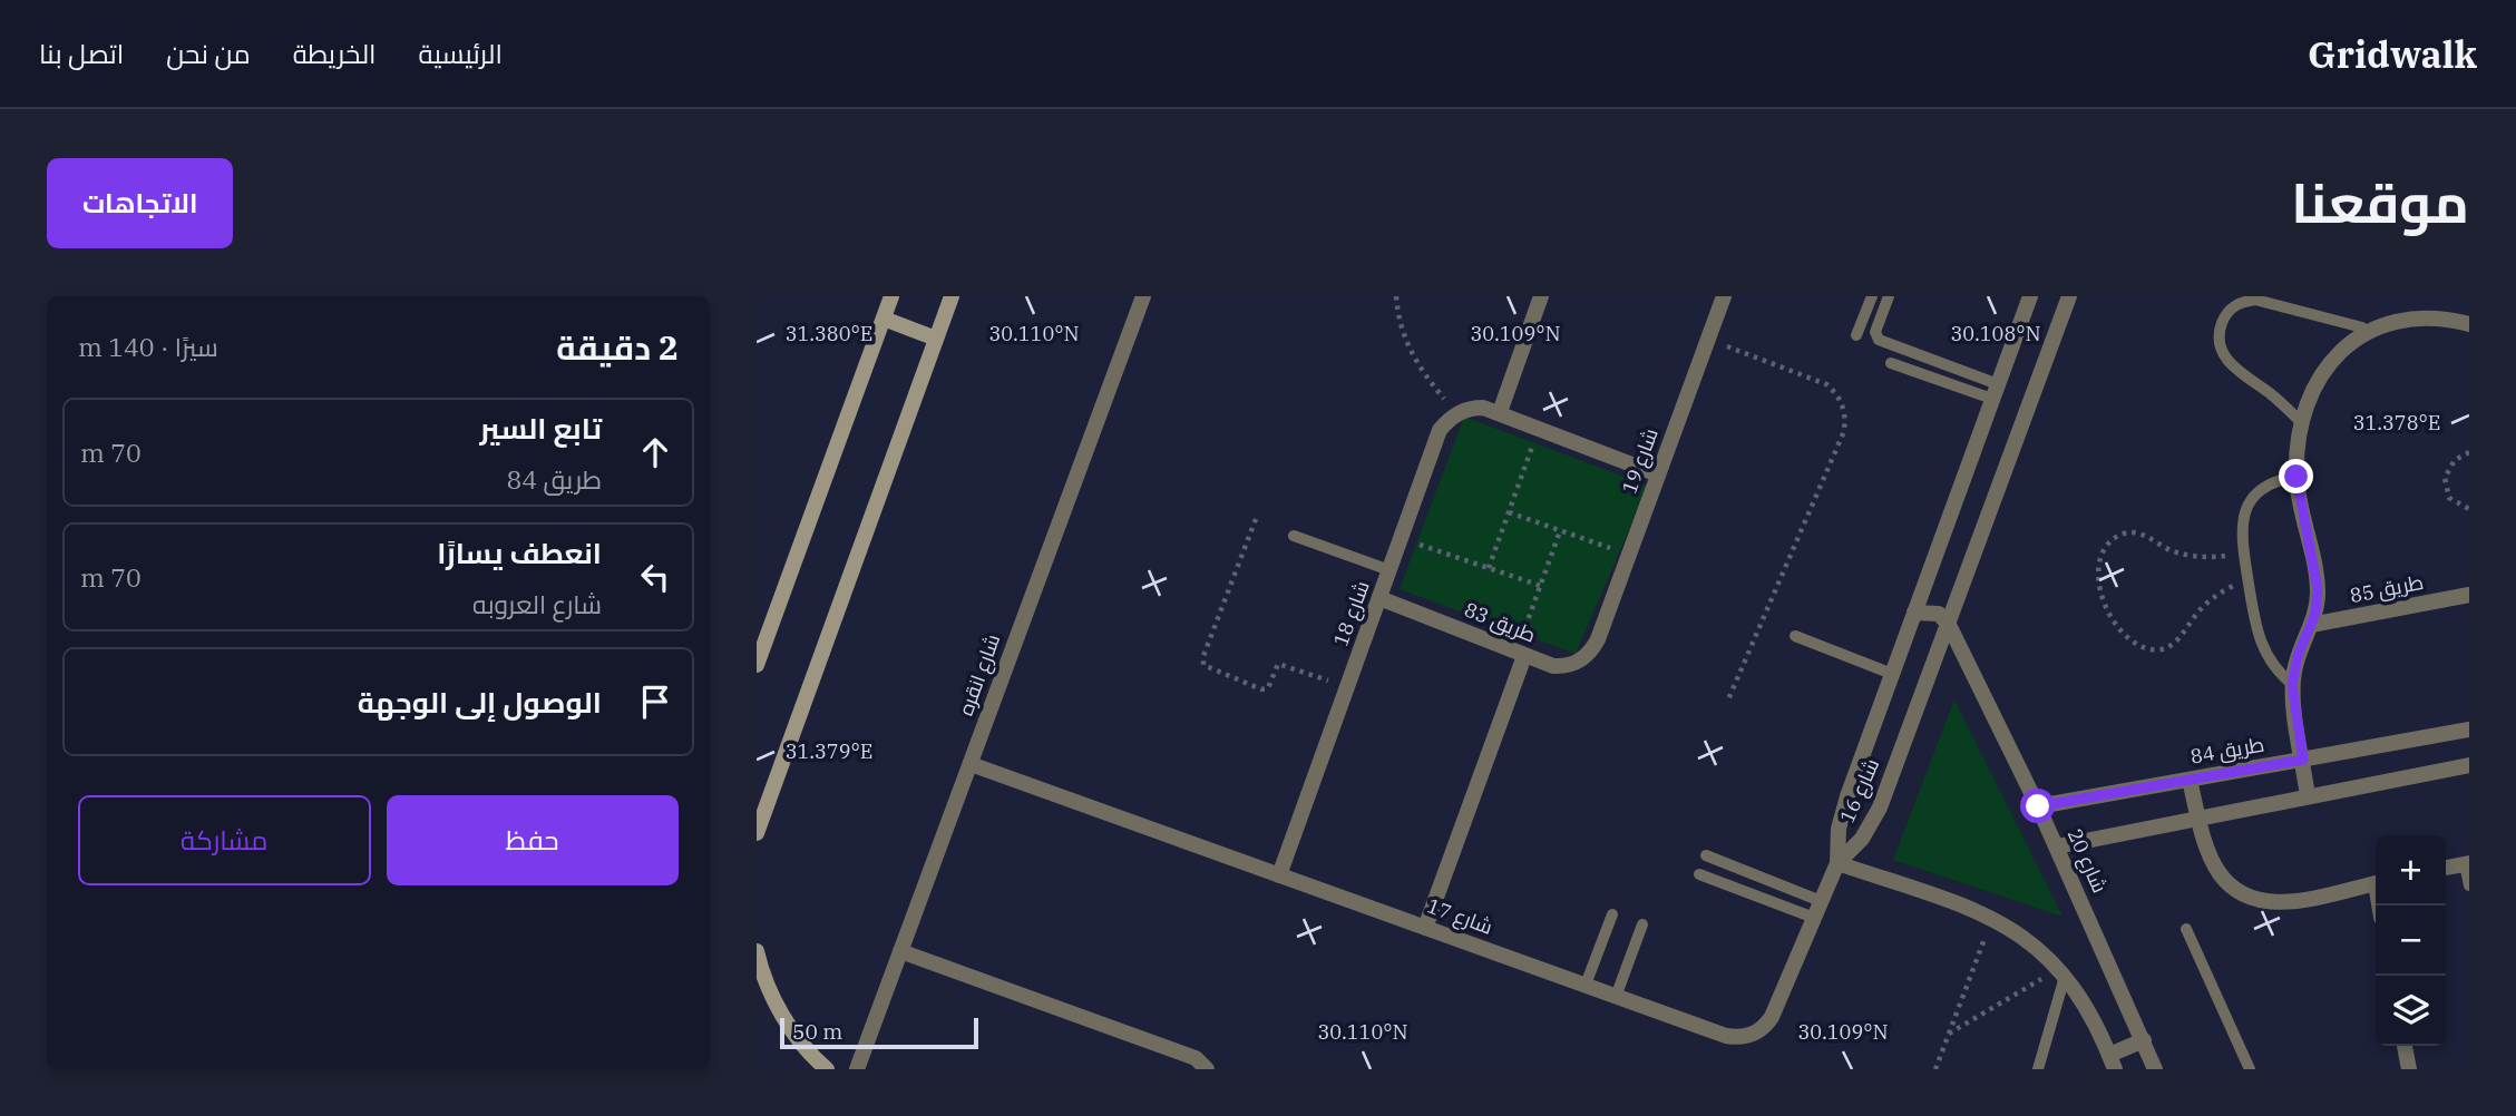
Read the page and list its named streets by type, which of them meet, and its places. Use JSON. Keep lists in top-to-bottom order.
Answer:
{
  "streets": {
    "street": [
      "شارع 19",
      "طريق 85",
      "شارع 18",
      "طريق 83",
      "شارع انقره",
      "طريق 84",
      "شارع 16",
      "شارع 20",
      "شارع 17"
    ]
  },
  "crossings": [
    ["شارع 19", "طريق 83"],
    ["شارع 18", "طريق 83"],
    ["شارع 18", "شارع 17"],
    ["شارع انقره", "شارع 17"],
    ["طريق 84", "شارع 20"],
    ["شارع 16", "شارع 20"],
    ["شارع 16", "شارع 17"]
  ],
  "scale_bar": "50 m",
  "page": {
    "header": "Gridwalk",
    "nav": [
      "الرئيسية",
      "الخريطة",
      "من نحن",
      "اتصل بنا"
    ],
    "title": "موقعنا",
    "buttons": [
      "الاتجاهات",
      ["حفظ", "مشاركة"]
    ],
    "heading": ["2 دقيقة", "سيرًا · 140 m"],
    "list": [
      ["تابع السير", "طريق 84", "70 m"],
      ["انعطف يسارًا", "شارع العروبه", "70 m"],
      "الوصول إلى الوجهة"
    ],
    "map_buttons": ["+", "−"],
    "scale": "50 m"
  },
  "coordinates": [
    "30.110°N",
    "30.109°N",
    "30.108°N",
    "31.380°E",
    "31.378°E",
    "31.379°E"
  ]
}
